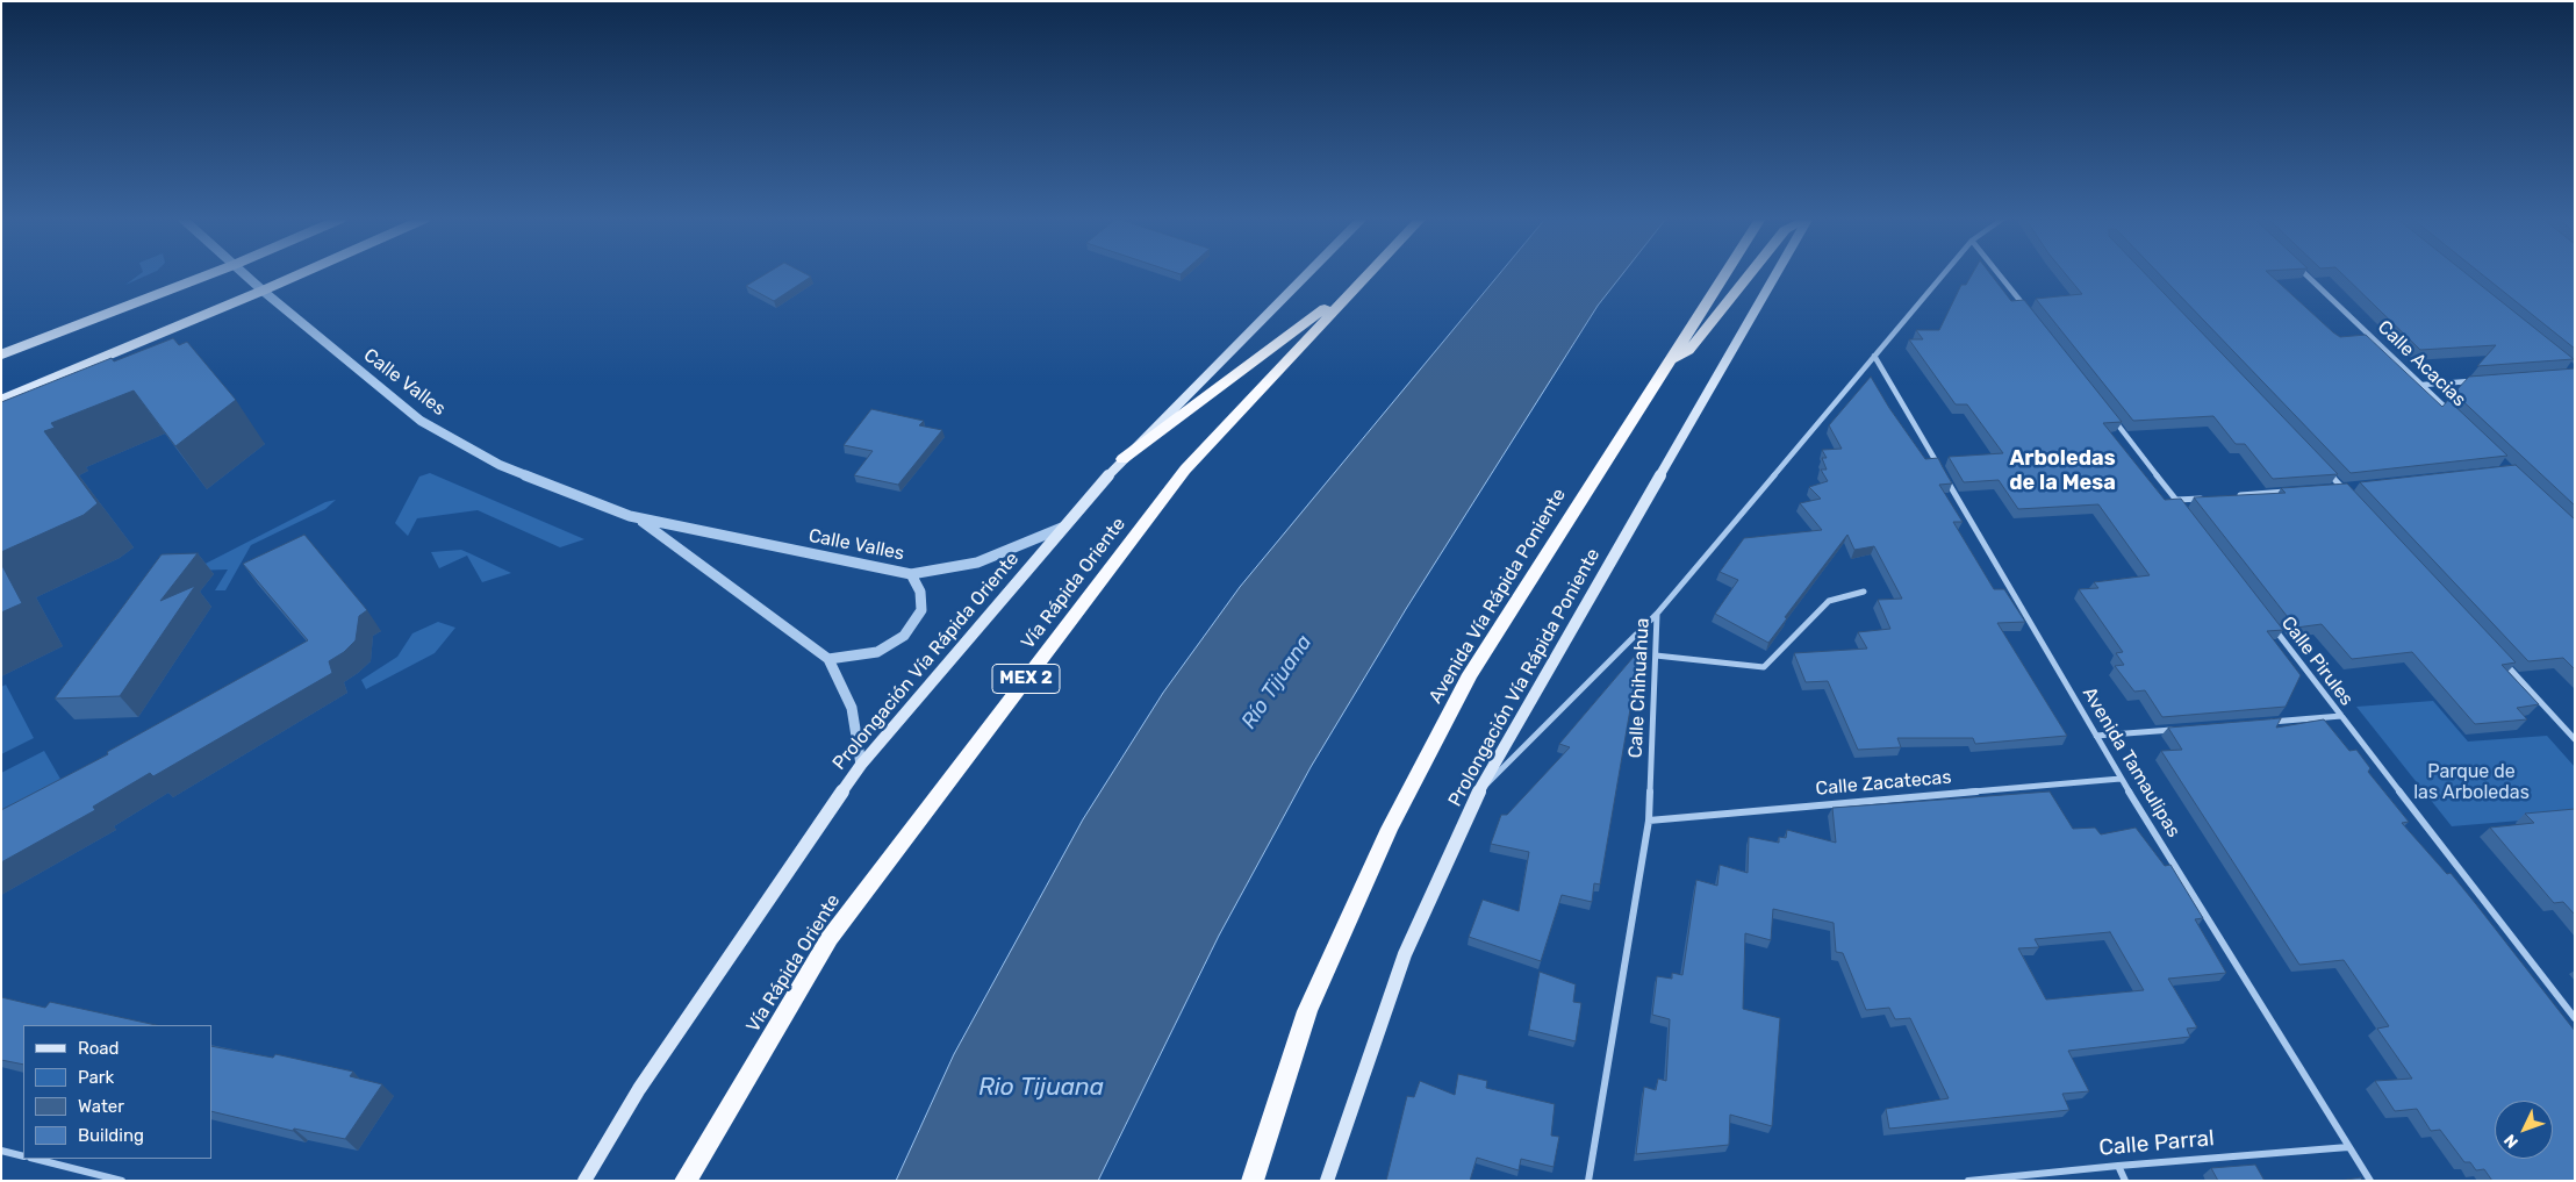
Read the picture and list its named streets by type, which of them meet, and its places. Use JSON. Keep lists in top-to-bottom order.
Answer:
{
  "streets": {
    "highway": ["Vía Rápida Oriente", "Avenida Vía Rápida Poniente", "MEX 2"],
    "main road": ["Prolongación Vía Rápida Oriente", "Prolongación Vía Rápida Poniente"],
    "street": [
      "Calle Acacias",
      "Calle Valles",
      "Calle Pirules",
      "Calle Chihuahua",
      "Avenida Tamaulipas",
      "Calle Zacatecas",
      "Calle Parral"
    ]
  },
  "crossings": [
    ["Calle Valles", "Prolongación Vía Rápida Oriente"],
    ["Calle Chihuahua", "Avenida Tamaulipas"],
    ["Calle Chihuahua", "Calle Zacatecas"],
    ["Avenida Tamaulipas", "Calle Zacatecas"],
    ["Avenida Tamaulipas", "Calle Parral"]
  ],
  "districts": ["Arboledas de la Mesa"],
  "water": ["Río Tijuana", "Rio Tijuana"],
  "parks": ["Parque de las Arboledas"],
  "legend": [
    "Road",
    "Park",
    "Water",
    "Building"
  ],
  "north": "bottom left"
}
